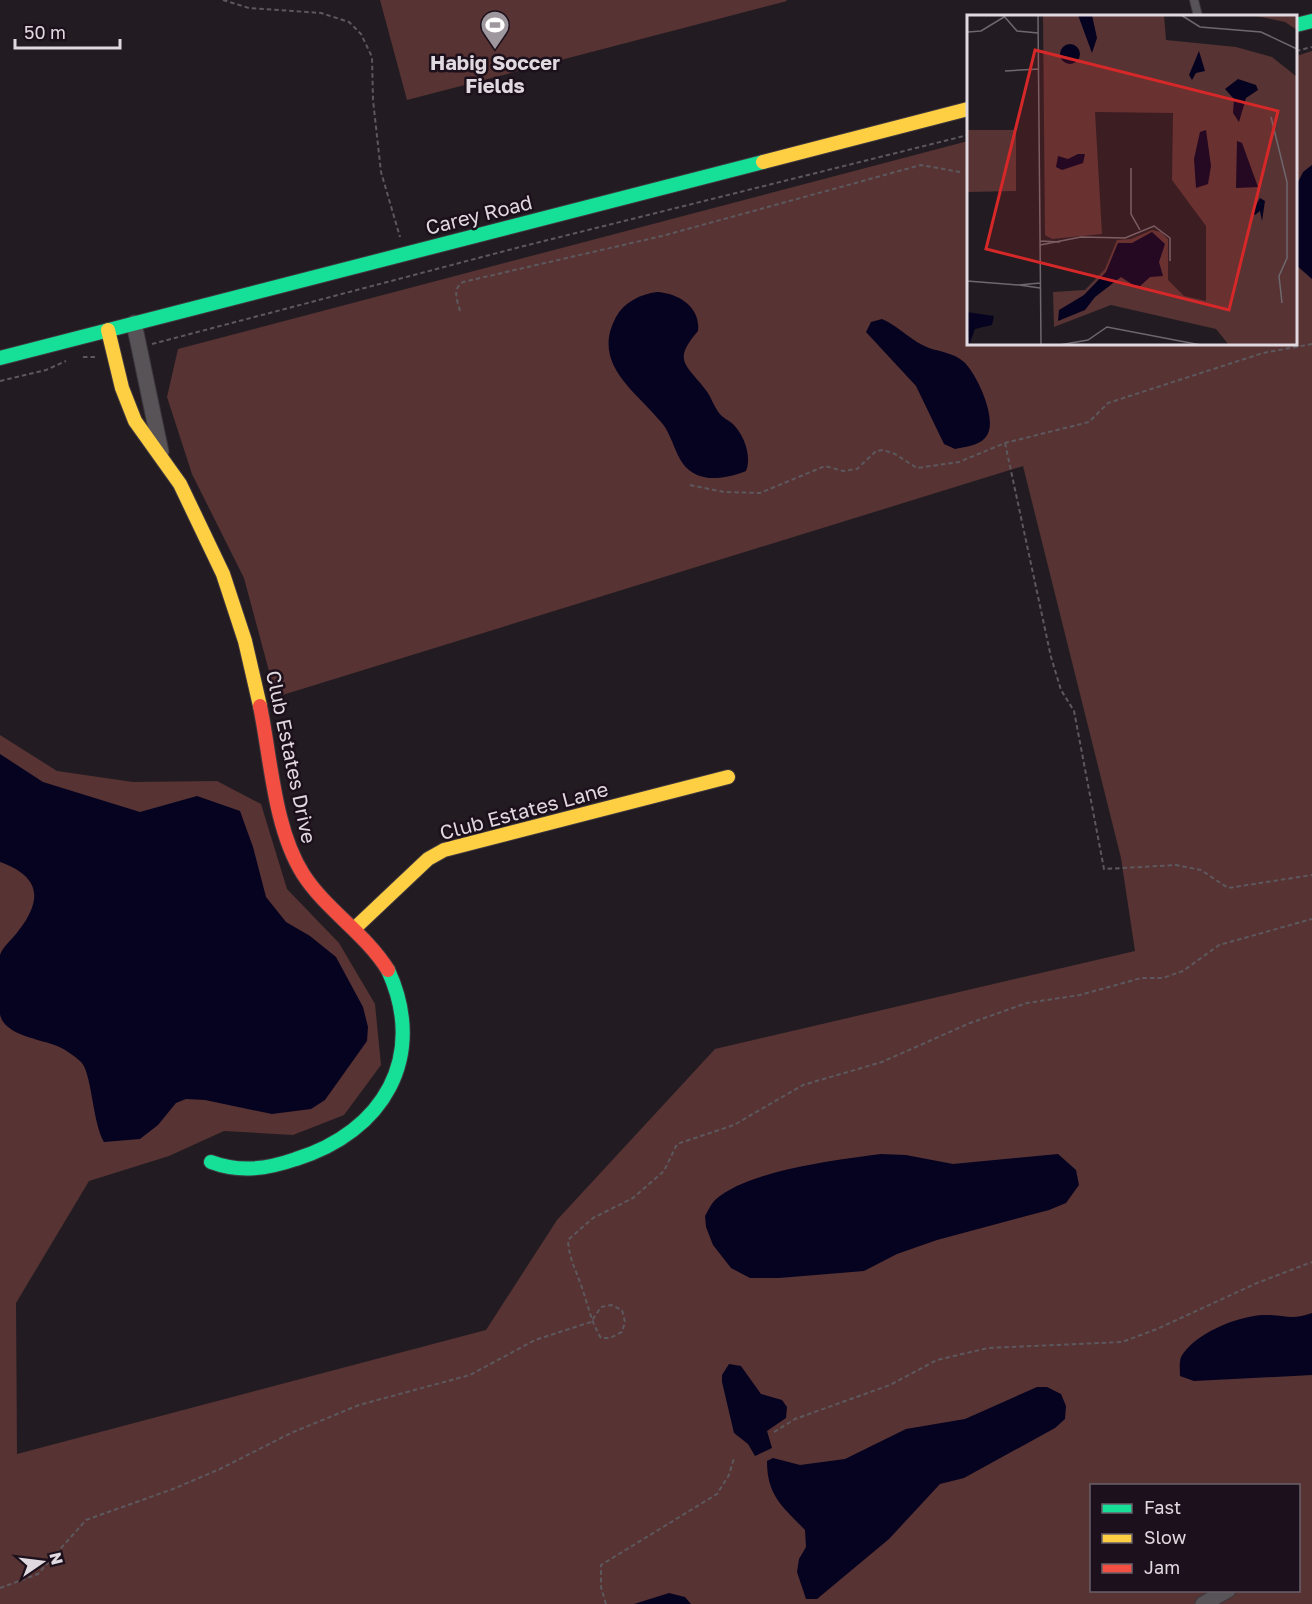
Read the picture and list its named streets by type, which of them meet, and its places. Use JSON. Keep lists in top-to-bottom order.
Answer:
{
  "streets": {
    "street": ["Carey Road", "Club Estates Drive", "Club Estates Lane"]
  },
  "crossings": [
    ["Carey Road", "Club Estates Drive"],
    ["Club Estates Drive", "Club Estates Lane"]
  ],
  "places": {
    "sports": ["Habig Soccer Fields"]
  },
  "legend": ["Fast", "Slow", "Jam"],
  "scale_bar": "50 m",
  "north": "right"
}
